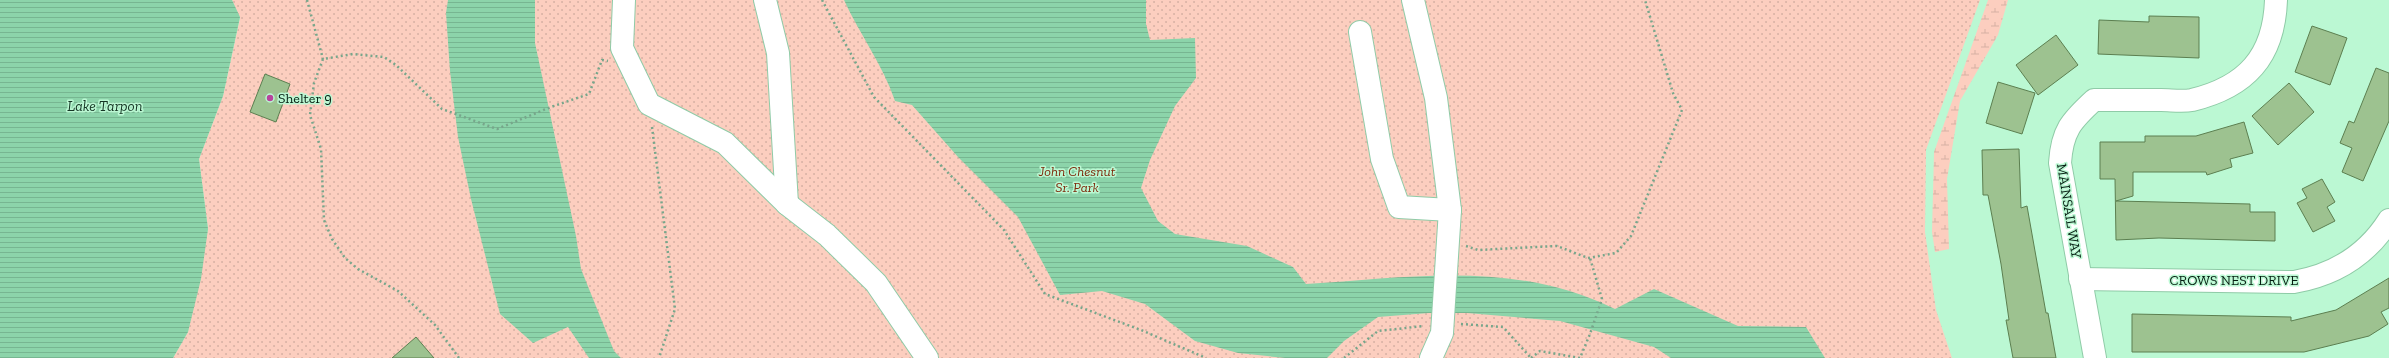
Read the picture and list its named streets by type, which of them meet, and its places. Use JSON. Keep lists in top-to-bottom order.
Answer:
{
  "streets": {
    "street": ["MAINSAIL WAY", "CROWS NEST DRIVE"]
  },
  "crossings": [
    ["MAINSAIL WAY", "CROWS NEST DRIVE"]
  ],
  "water": ["Lake Tarpon"],
  "parks": ["John Chesnut Sr. Park"],
  "places": ["Shelter 9"]
}
